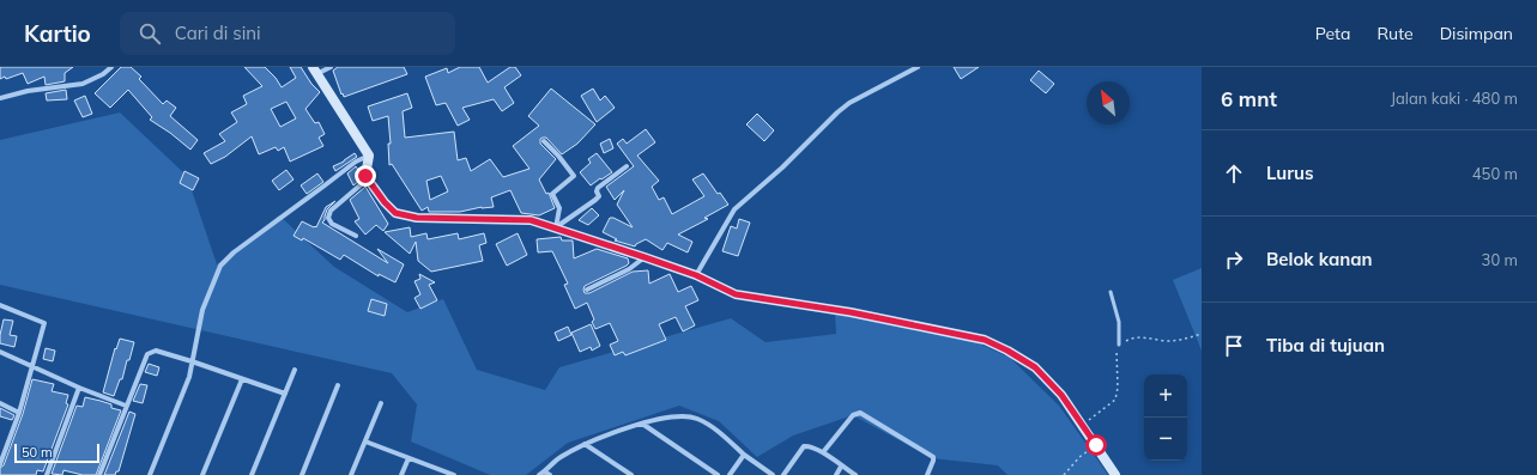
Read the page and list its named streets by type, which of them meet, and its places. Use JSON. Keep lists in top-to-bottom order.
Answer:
{
  "scale_bar": "50 m",
  "north": "top left",
  "page": {
    "header": "Kartio",
    "search": "Cari di sini",
    "nav": ["Peta", "Rute", "Disimpan"],
    "heading": ["6 mnt", "Jalan kaki · 480 m"],
    "list": [
      ["Lurus", "450 m"],
      ["Belok kanan", "30 m"],
      "Tiba di tujuan"
    ],
    "map_buttons": ["+", "−"],
    "scale": "50 m"
  }
}
